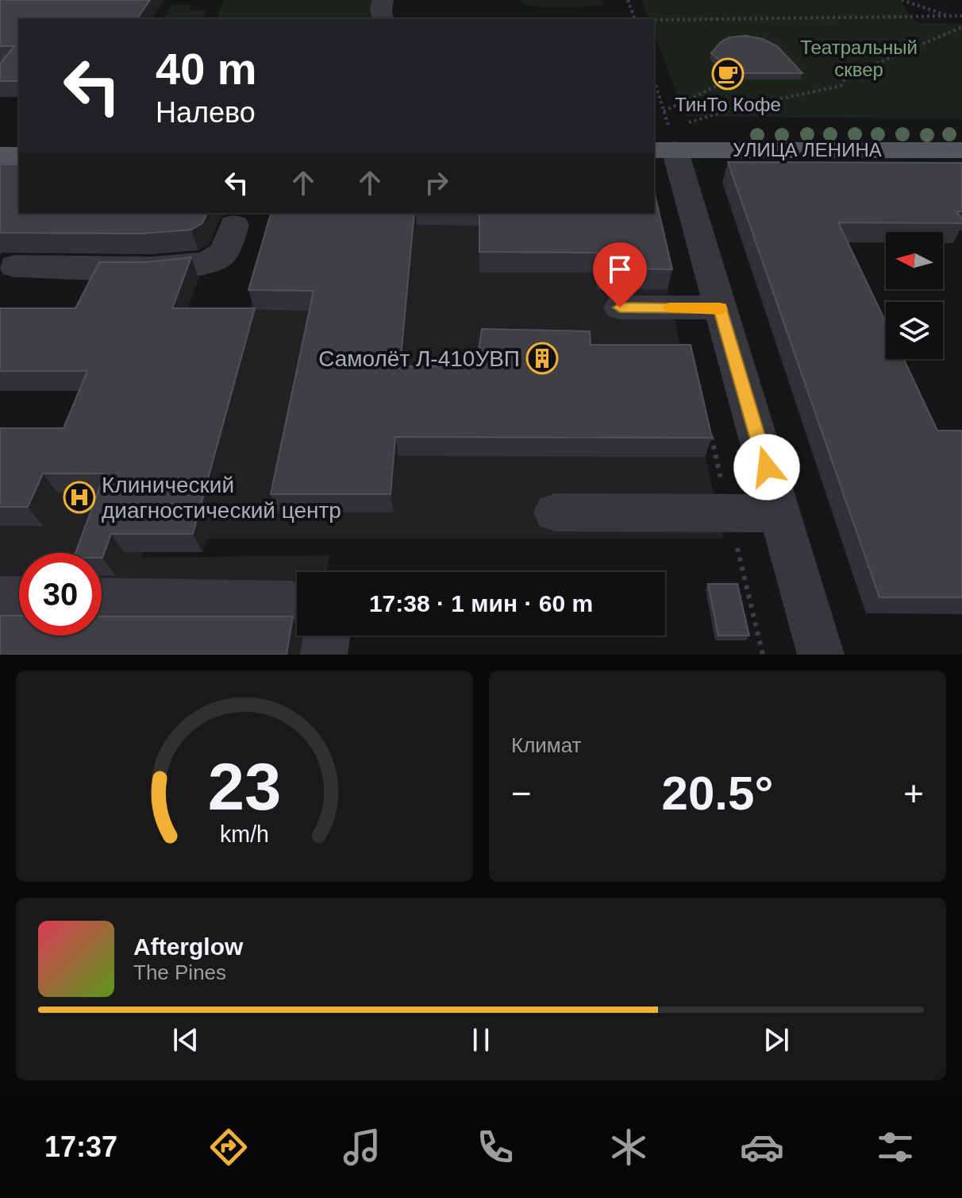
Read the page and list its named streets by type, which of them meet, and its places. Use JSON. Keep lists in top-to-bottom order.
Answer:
{
  "streets": {
    "main road": ["УЛИЦА ЛЕНИНА"]
  },
  "parks": ["Театральный сквер"],
  "places": {
    "cafe": ["ТинТо Кофе"],
    "building": ["Самолёт Л-410УВП"],
    "hospital": ["Клинический диагностический центр"]
  },
  "north": "left",
  "page": {
    "turn": ["40 m", "Налево"],
    "limit": "30",
    "trip": "17:38 · 1 мин · 60 m",
    "tile": "Климат",
    "heat": ["−", "20.5°", "+"],
    "song": ["Afterglow", "The Pines"],
    "tabs": "17:37",
    "gauge": ["23", "km/h"]
  }
}
